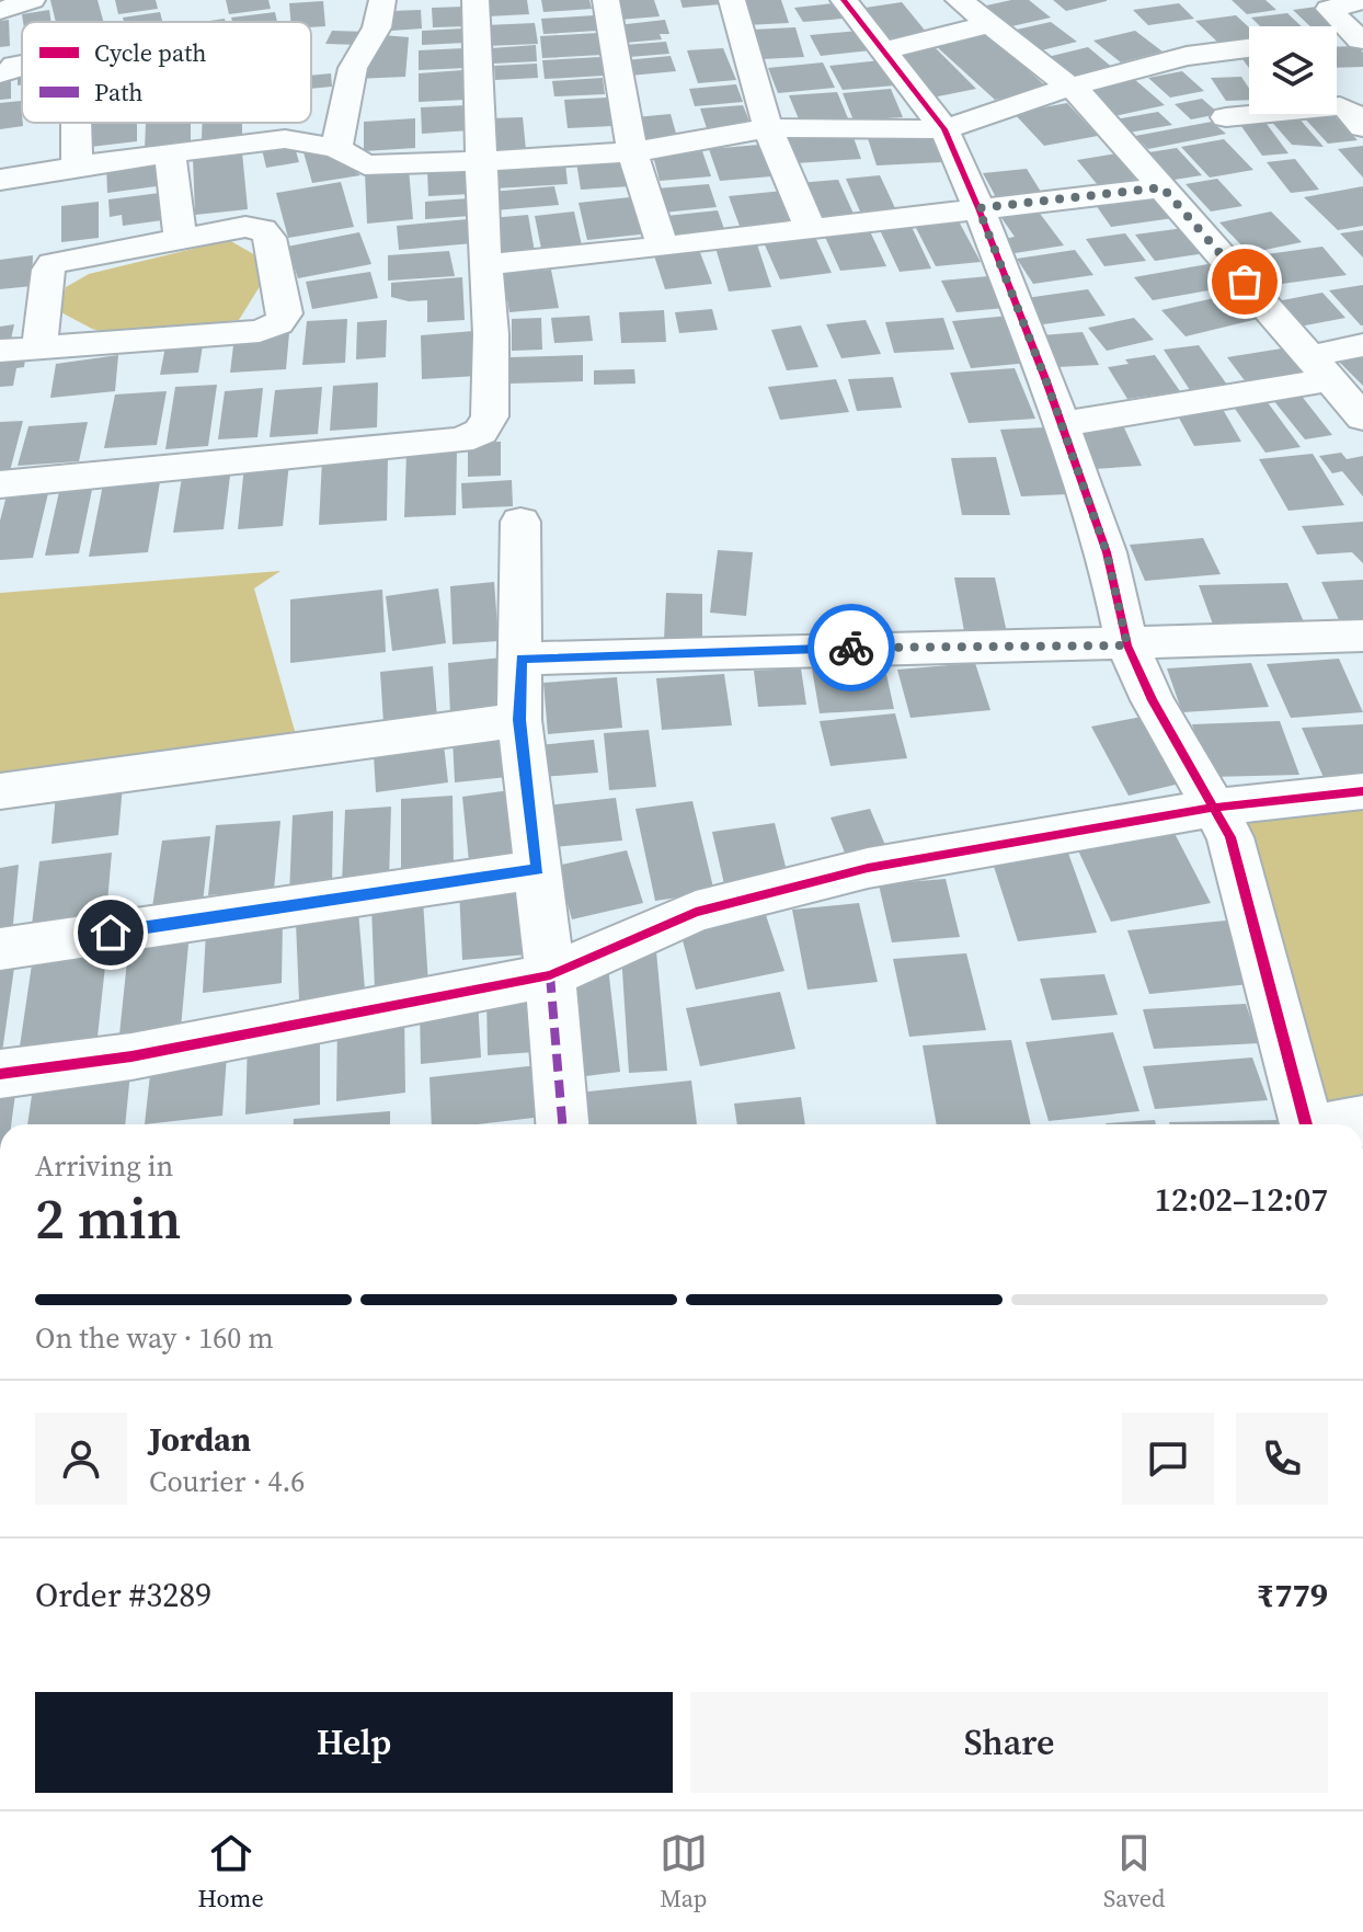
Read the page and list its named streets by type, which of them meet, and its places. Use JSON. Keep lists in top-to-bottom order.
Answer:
{
  "legend": ["Cycle path", "Path"],
  "page": {
    "heading": ["2 min", "Arriving in", "12:02–12:07"],
    "panel": [
      "Jordan",
      "Courier · 4.6",
      "Order #3289",
      "₹779"
    ],
    "bar": "On the way · 160 m",
    "buttons": ["Help", "Share"],
    "tabs": ["Home", "Map", "Saved"]
  }
}
